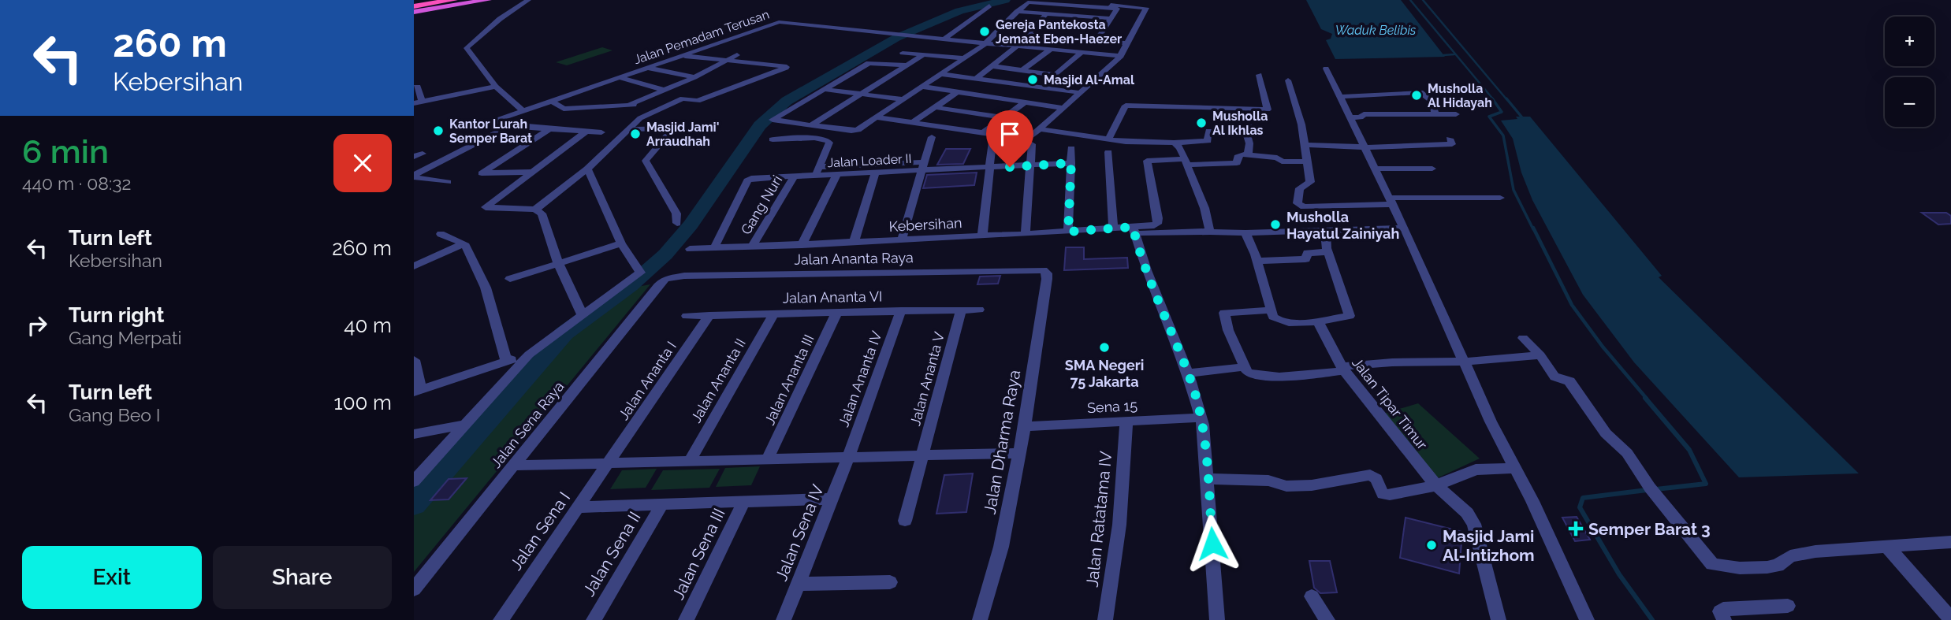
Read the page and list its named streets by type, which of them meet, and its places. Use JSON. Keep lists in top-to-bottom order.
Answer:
{
  "streets": {
    "street": [
      "Jalan Pemadam Terusan",
      "Jalan Loader II",
      "Gang Nuri",
      "Kebersihan",
      "Jalan Ananta Raya",
      "Jalan Ananta VI",
      "Jalan Ananta IV",
      "Jalan Ananta V",
      "Jalan Ananta III",
      "Jalan Ananta I",
      "Jalan Ananta II",
      "Jalan Tipar Timur",
      "Sena 15",
      "Jalan Sena Raya",
      "Jalan Dharma Raya",
      "Jalan Ratatama IV",
      "Jalan Sena I",
      "Jalan Sena IV",
      "Jalan Sena II",
      "Jalan Sena III"
    ]
  },
  "crossings": [
    ["Jalan Loader II", "Gang Nuri"],
    ["Jalan Loader II", "Kebersihan"],
    ["Gang Nuri", "Kebersihan"],
    ["Jalan Ananta Raya", "Jalan Sena Raya"],
    ["Jalan Ananta Raya", "Jalan Dharma Raya"],
    ["Jalan Ananta VI", "Jalan Ananta IV"],
    ["Jalan Ananta VI", "Jalan Ananta V"],
    ["Jalan Ananta VI", "Jalan Ananta III"],
    ["Jalan Ananta VI", "Jalan Ananta I"],
    ["Jalan Ananta VI", "Jalan Ananta II"],
    ["Jalan Ananta IV", "Jalan Sena IV"],
    ["Jalan Ananta I", "Jalan Sena I"],
    ["Sena 15", "Jalan Dharma Raya"],
    ["Sena 15", "Jalan Ratatama IV"]
  ],
  "water": ["Waduk Belibis"],
  "places": {
    "other": [
      "Gereja Pantekosta Jemaat Eben-Haezer",
      "Masjid Al-Amal",
      "Musholla Al Hidayah",
      "Musholla Al Ikhlas",
      "Kantor Lurah Semper Barat",
      "Masjid Jami' Arraudhah",
      "Musholla Hayatul Zainiyah",
      "SMA Negeri 75 Jakarta",
      "Masjid Jami Al-Intizhom"
    ],
    "health": ["Semper Barat 3"]
  },
  "page": {
    "turn": ["260 m", "Kebersihan"],
    "map_buttons": ["+", "−"],
    "heading": ["6 min", "440 m · 08:32"],
    "list": [
      {
        "name": "Turn left",
        "note": "Kebersihan",
        "value": "260 m"
      },
      {
        "name": "Turn right",
        "note": "Gang Merpati",
        "value": "40 m"
      },
      {
        "name": "Turn left",
        "note": "Gang Beo I",
        "value": "100 m"
      }
    ],
    "buttons": ["Exit", "Share"]
  }
}
